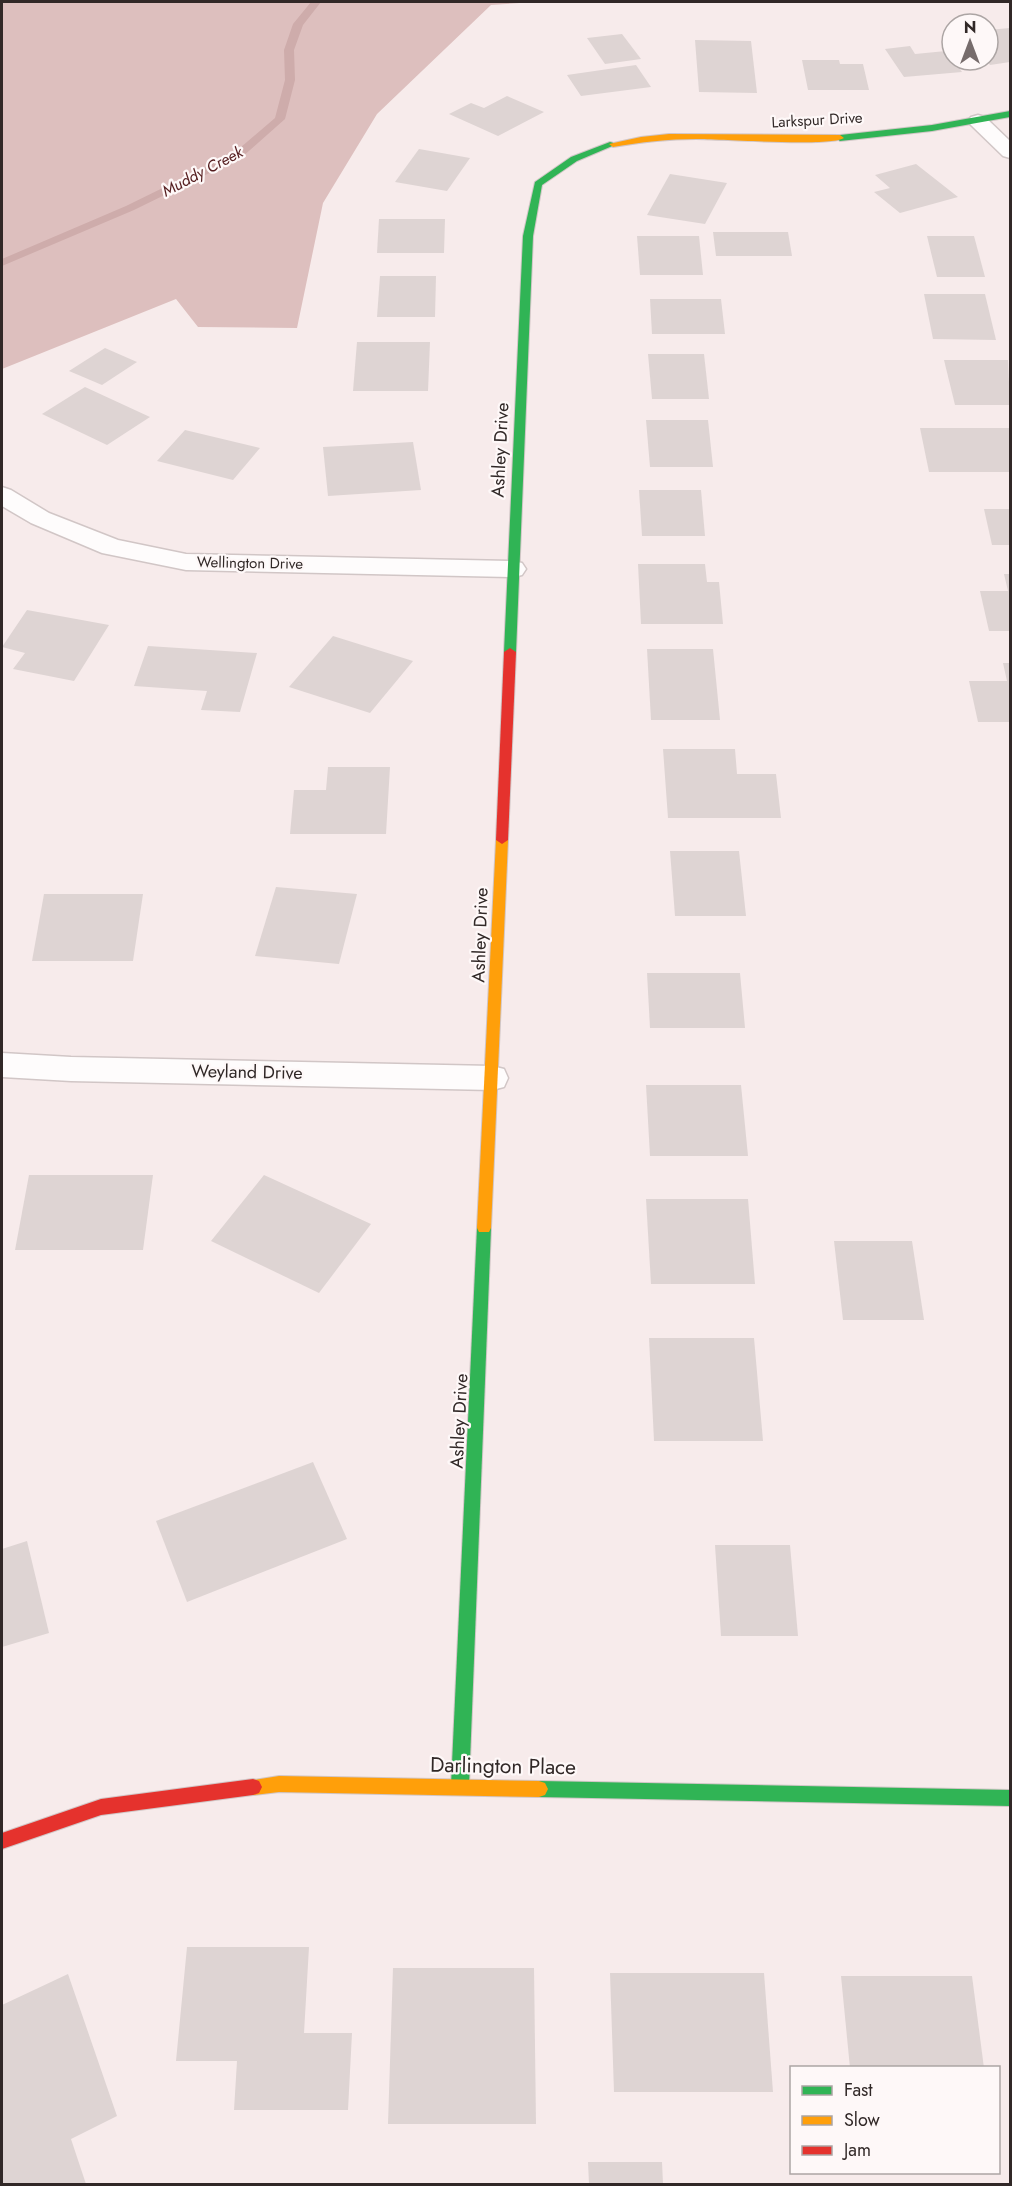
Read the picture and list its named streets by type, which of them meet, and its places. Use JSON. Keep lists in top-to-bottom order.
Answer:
{
  "streets": {
    "street": [
      "Larkspur Drive",
      "Ashley Drive",
      "Wellington Drive",
      "Weyland Drive",
      "Darlington Place"
    ]
  },
  "crossings": [
    ["Larkspur Drive", "Ashley Drive"],
    ["Ashley Drive", "Wellington Drive"],
    ["Ashley Drive", "Weyland Drive"],
    ["Ashley Drive", "Darlington Place"]
  ],
  "water": ["Muddy Creek"],
  "legend": ["Fast", "Slow", "Jam"],
  "north": "top"
}
